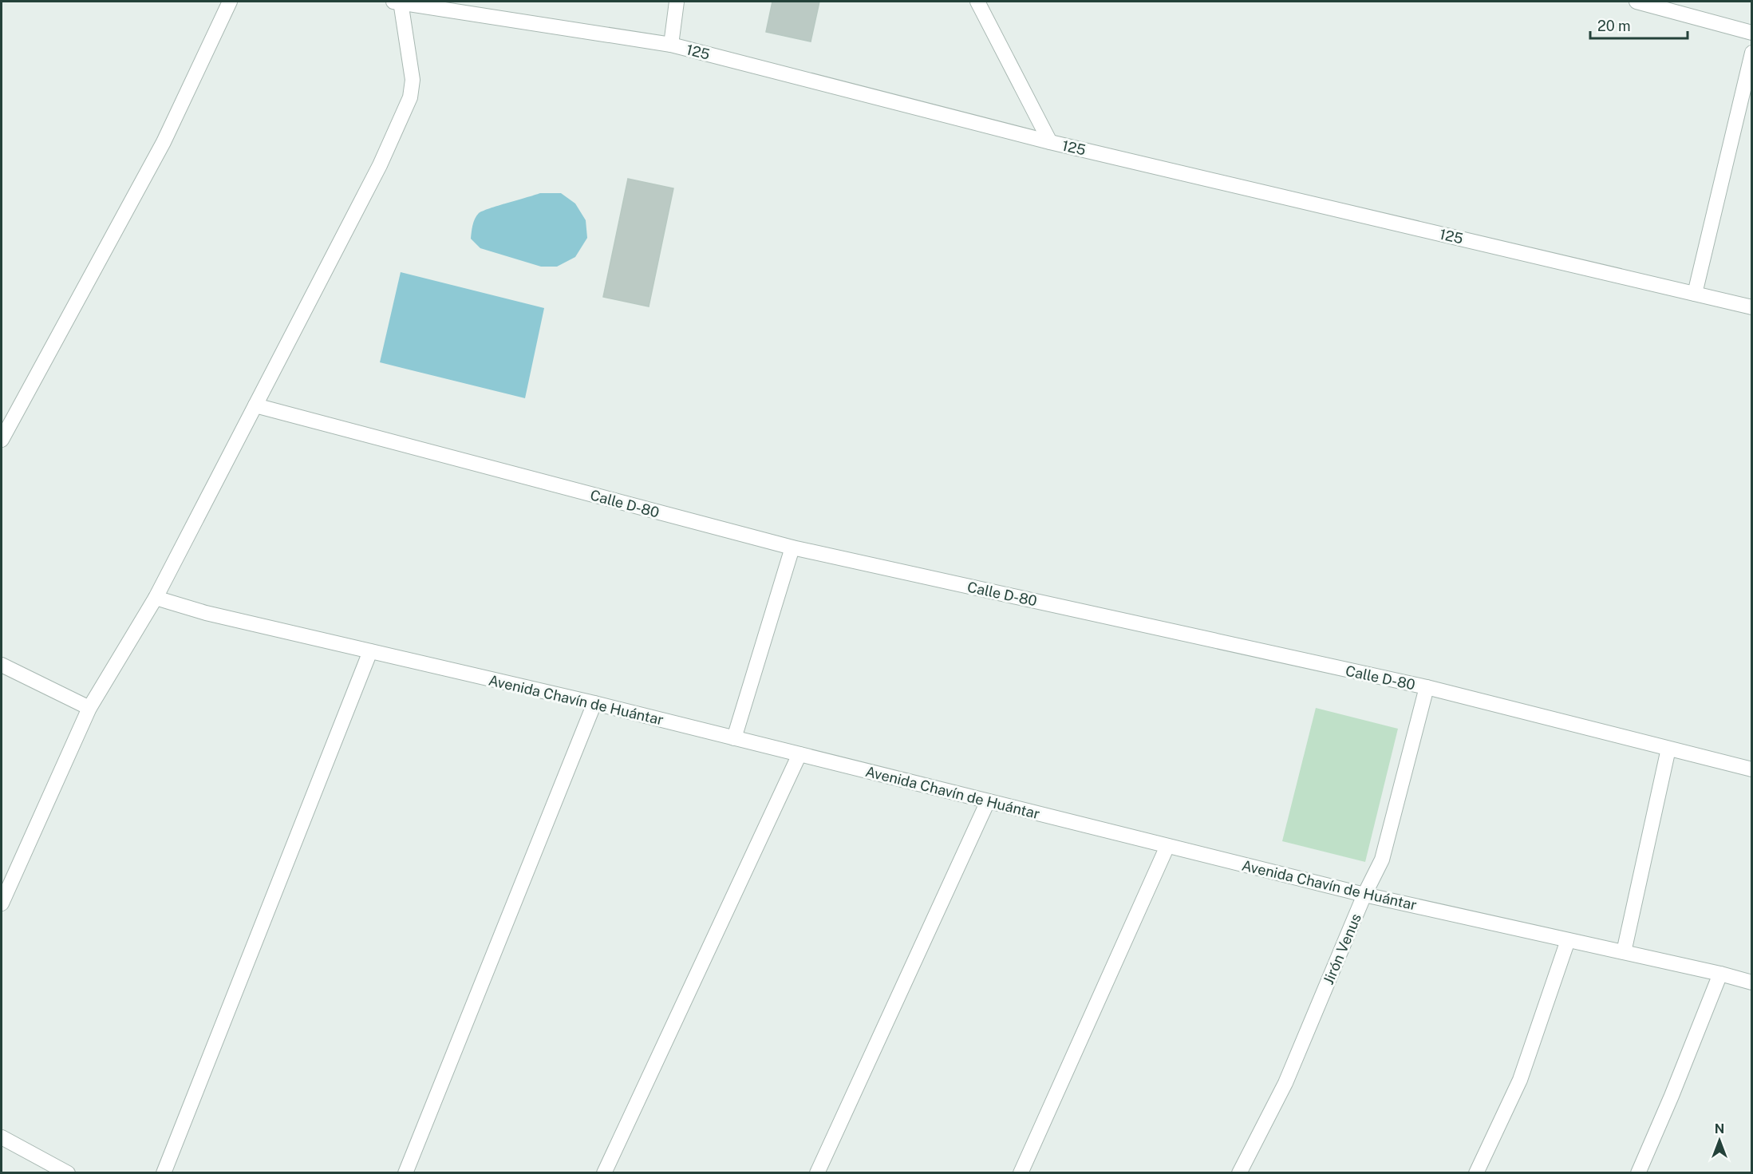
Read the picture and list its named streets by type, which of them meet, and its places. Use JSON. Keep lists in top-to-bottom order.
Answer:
{
  "streets": {
    "street": [
      "125",
      "Calle D-80",
      "Avenida Chavín de Huántar",
      "Jirón Venus"
    ]
  },
  "crossings": [
    ["Calle D-80", "Jirón Venus"],
    ["Avenida Chavín de Huántar", "Jirón Venus"]
  ],
  "scale_bar": "20 m",
  "north": "top"
}
